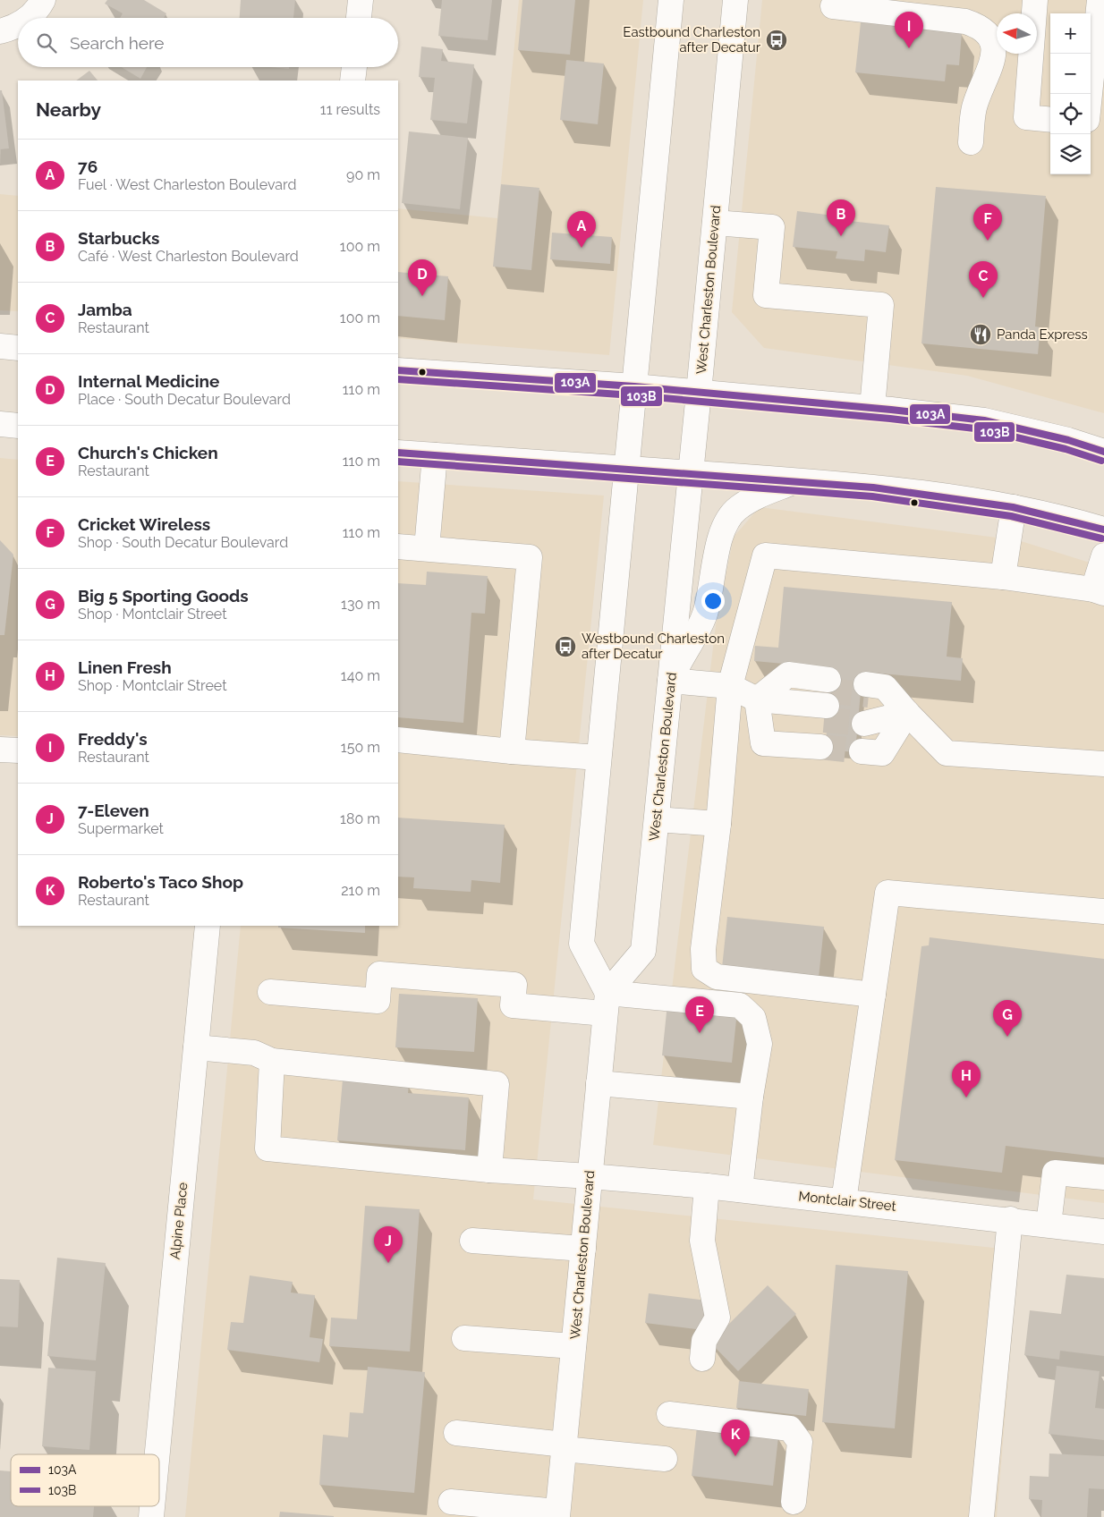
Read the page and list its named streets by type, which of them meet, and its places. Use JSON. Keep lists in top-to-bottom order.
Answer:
{
  "streets": {
    "main road": ["West Charleston Boulevard", "Montclair Street", "Alpine Place"]
  },
  "crossings": [
    ["West Charleston Boulevard", "Montclair Street"]
  ],
  "places": {
    "bus stop": ["Eastbound Charleston after Decatur", "Westbound Charleston after Decatur"],
    "restaurant": ["Panda Express"]
  },
  "lines": ["transit line 103A", "transit line 103B"],
  "legend": ["103A", "103B"],
  "north": "left",
  "page": {
    "pins": [
      "I",
      "B",
      "F",
      "A",
      "D",
      "C",
      "E",
      "G",
      "H",
      "J",
      "K"
    ],
    "map_buttons": ["+", "−"],
    "search": "Search here",
    "heading": ["Nearby", "11 results"],
    "list": [
      {
        "mark": "A",
        "name": "76",
        "note": "Fuel · West Charleston Boulevard",
        "value": "90 m"
      },
      {
        "mark": "B",
        "name": "Starbucks",
        "note": "Café · West Charleston Boulevard",
        "value": "100 m"
      },
      {
        "mark": "C",
        "name": "Jamba",
        "note": "Restaurant",
        "value": "100 m"
      },
      {
        "mark": "D",
        "name": "Internal Medicine",
        "note": "Place · South Decatur Boulevard",
        "value": "110 m"
      },
      {
        "mark": "E",
        "name": "Church's Chicken",
        "note": "Restaurant",
        "value": "110 m"
      },
      {
        "mark": "F",
        "name": "Cricket Wireless",
        "note": "Shop · South Decatur Boulevard",
        "value": "110 m"
      },
      {
        "mark": "G",
        "name": "Big 5 Sporting Goods",
        "note": "Shop · Montclair Street",
        "value": "130 m"
      },
      {
        "mark": "H",
        "name": "Linen Fresh",
        "note": "Shop · Montclair Street",
        "value": "140 m"
      },
      {
        "mark": "I",
        "name": "Freddy's",
        "note": "Restaurant",
        "value": "150 m"
      },
      {
        "mark": "J",
        "name": "7-Eleven",
        "note": "Supermarket",
        "value": "180 m"
      },
      {
        "mark": "K",
        "name": "Roberto's Taco Shop",
        "note": "Restaurant",
        "value": "210 m"
      }
    ]
  }
}
